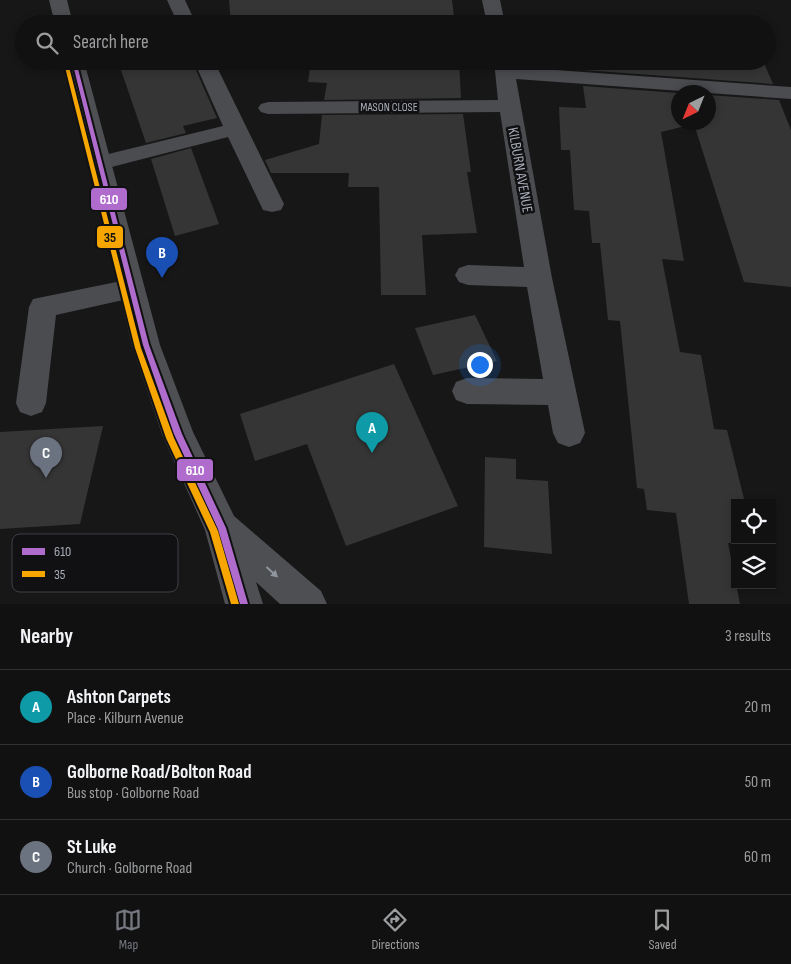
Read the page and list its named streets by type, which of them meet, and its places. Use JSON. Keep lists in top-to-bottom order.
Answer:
{
  "streets": {
    "street": ["MASON CLOSE", "KILBURN AVENUE"]
  },
  "crossings": [
    ["MASON CLOSE", "KILBURN AVENUE"]
  ],
  "lines": ["transit line 610", "transit line 35"],
  "legend": ["610", "35"],
  "north": "bottom left",
  "page": {
    "search": "Search here",
    "pins": ["B", "A", "C"],
    "heading": ["Nearby", "3 results"],
    "list": [
      {
        "mark": "A",
        "name": "Ashton Carpets",
        "note": "Place · Kilburn Avenue",
        "value": "20 m"
      },
      {
        "mark": "B",
        "name": "Golborne Road/Bolton Road",
        "note": "Bus stop · Golborne Road",
        "value": "50 m"
      },
      {
        "mark": "C",
        "name": "St Luke",
        "note": "Church · Golborne Road",
        "value": "60 m"
      }
    ],
    "nav": ["Map", "Directions", "Saved"]
  }
}
